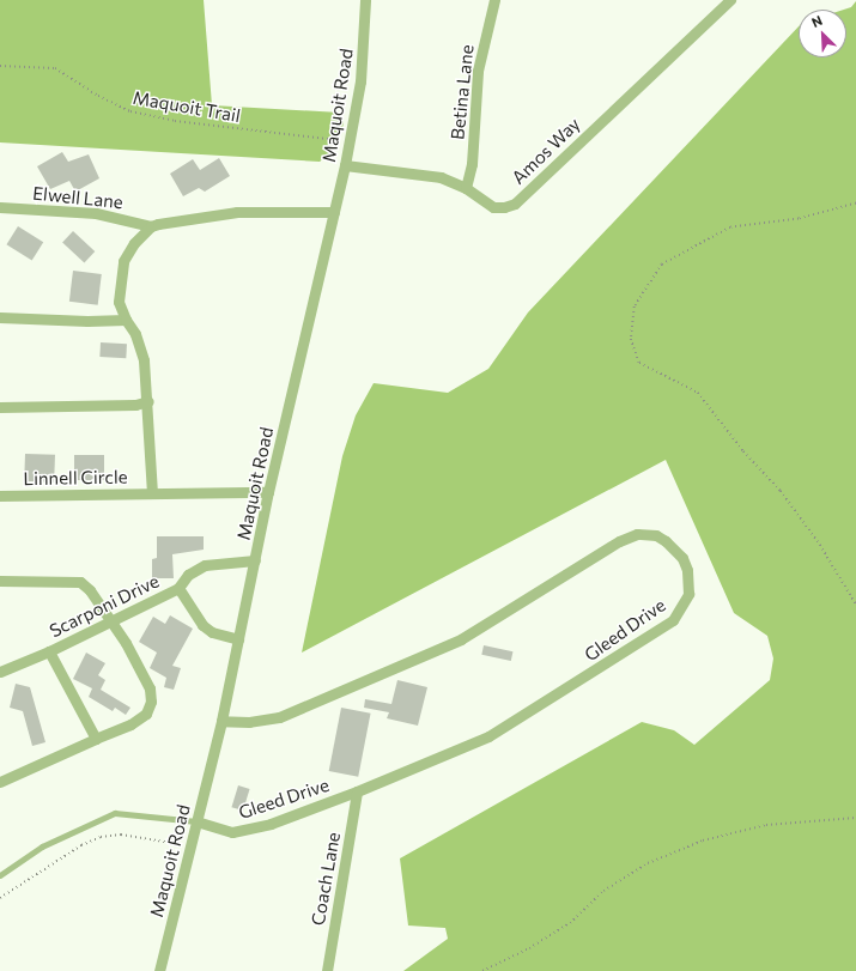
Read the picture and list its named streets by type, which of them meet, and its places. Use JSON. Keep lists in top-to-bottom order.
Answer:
{
  "streets": {
    "street": [
      "Betina Lane",
      "Maquoit Road",
      "Amos Way",
      "Elwell Lane",
      "Linnell Circle",
      "Scarponi Drive",
      "Gleed Drive",
      "Coach Lane"
    ],
    "path": ["Maquoit Trail"]
  },
  "crossings": [
    ["Betina Lane", "Amos Way"],
    ["Maquoit Road", "Maquoit Trail"],
    ["Maquoit Road", "Amos Way"],
    ["Maquoit Road", "Linnell Circle"],
    ["Maquoit Road", "Scarponi Drive"],
    ["Maquoit Road", "Gleed Drive"],
    ["Gleed Drive", "Coach Lane"]
  ],
  "north": "top left"
}
